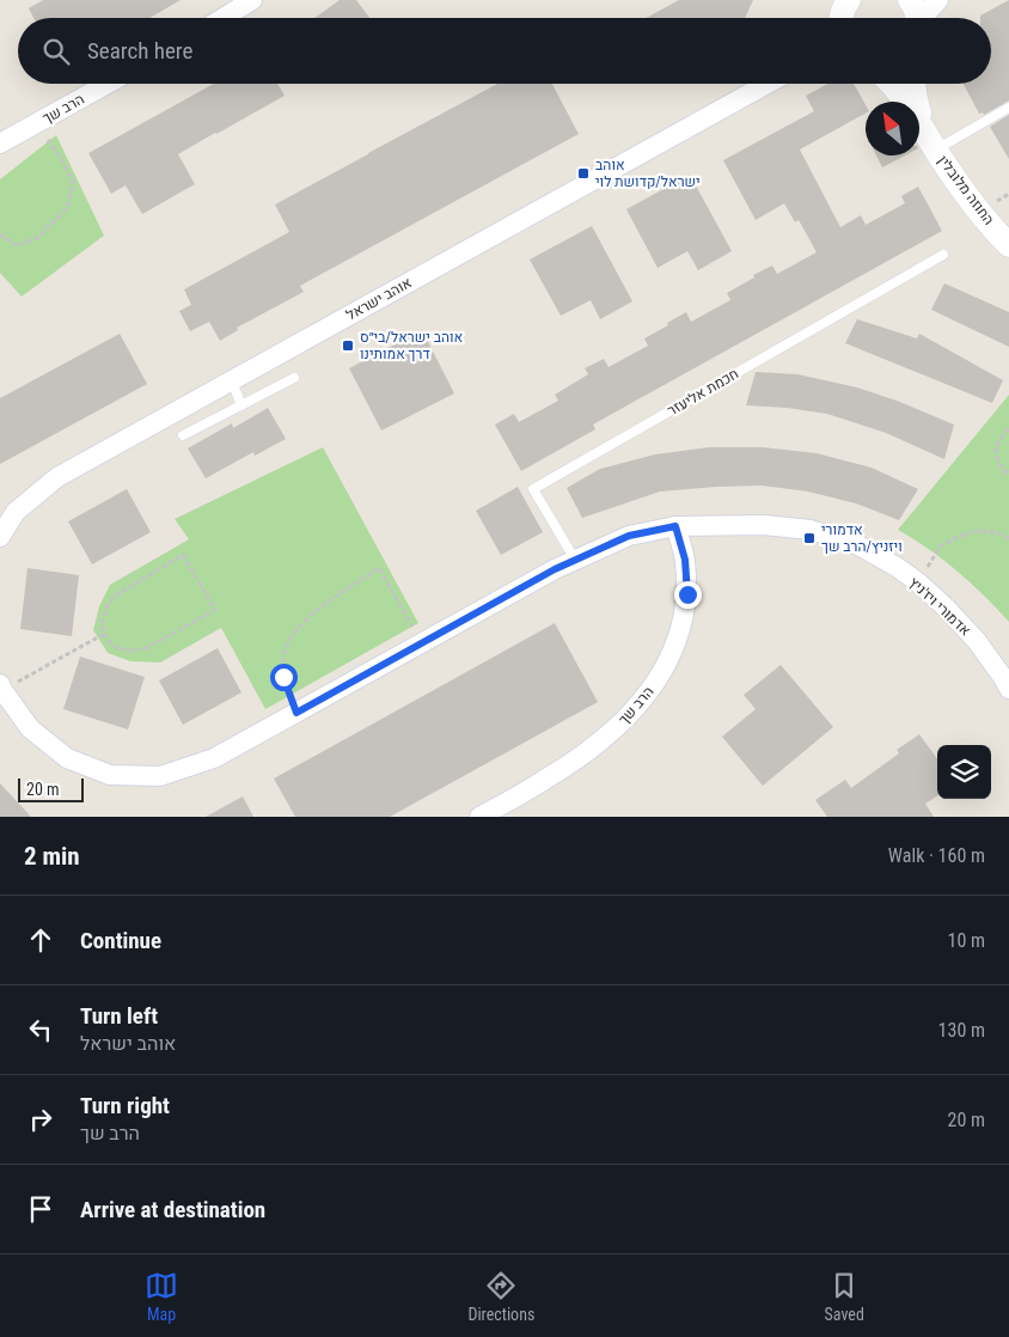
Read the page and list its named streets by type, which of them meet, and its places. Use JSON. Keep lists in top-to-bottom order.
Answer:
{
  "streets": {
    "street": [
      "הרב שך",
      "החוזה מלובלין",
      "אוהב ישראל",
      "אדמורי ויז'ניץ"
    ],
    "lane": ["חכמת אליעזר"]
  },
  "crossings": [
    ["הרב שך", "אדמורי ויז'ניץ"]
  ],
  "places": {
    "transit": ["אוהב ישראל/קדושת לוי", "אוהב ישראל/בי״ס דרך אמותינו", "אדמורי ויזניץ/הרב שך"]
  },
  "scale_bar": "20 m",
  "north": "top left",
  "page": {
    "search": "Search here",
    "scale": "20 m",
    "heading": ["2 min", "Walk · 160 m"],
    "list": [
      ["Continue", "10 m"],
      ["Turn left", "אוהב ישראל", "130 m"],
      ["Turn right", "הרב שך", "20 m"],
      "Arrive at destination"
    ],
    "nav": ["Map", "Directions", "Saved"]
  }
}
